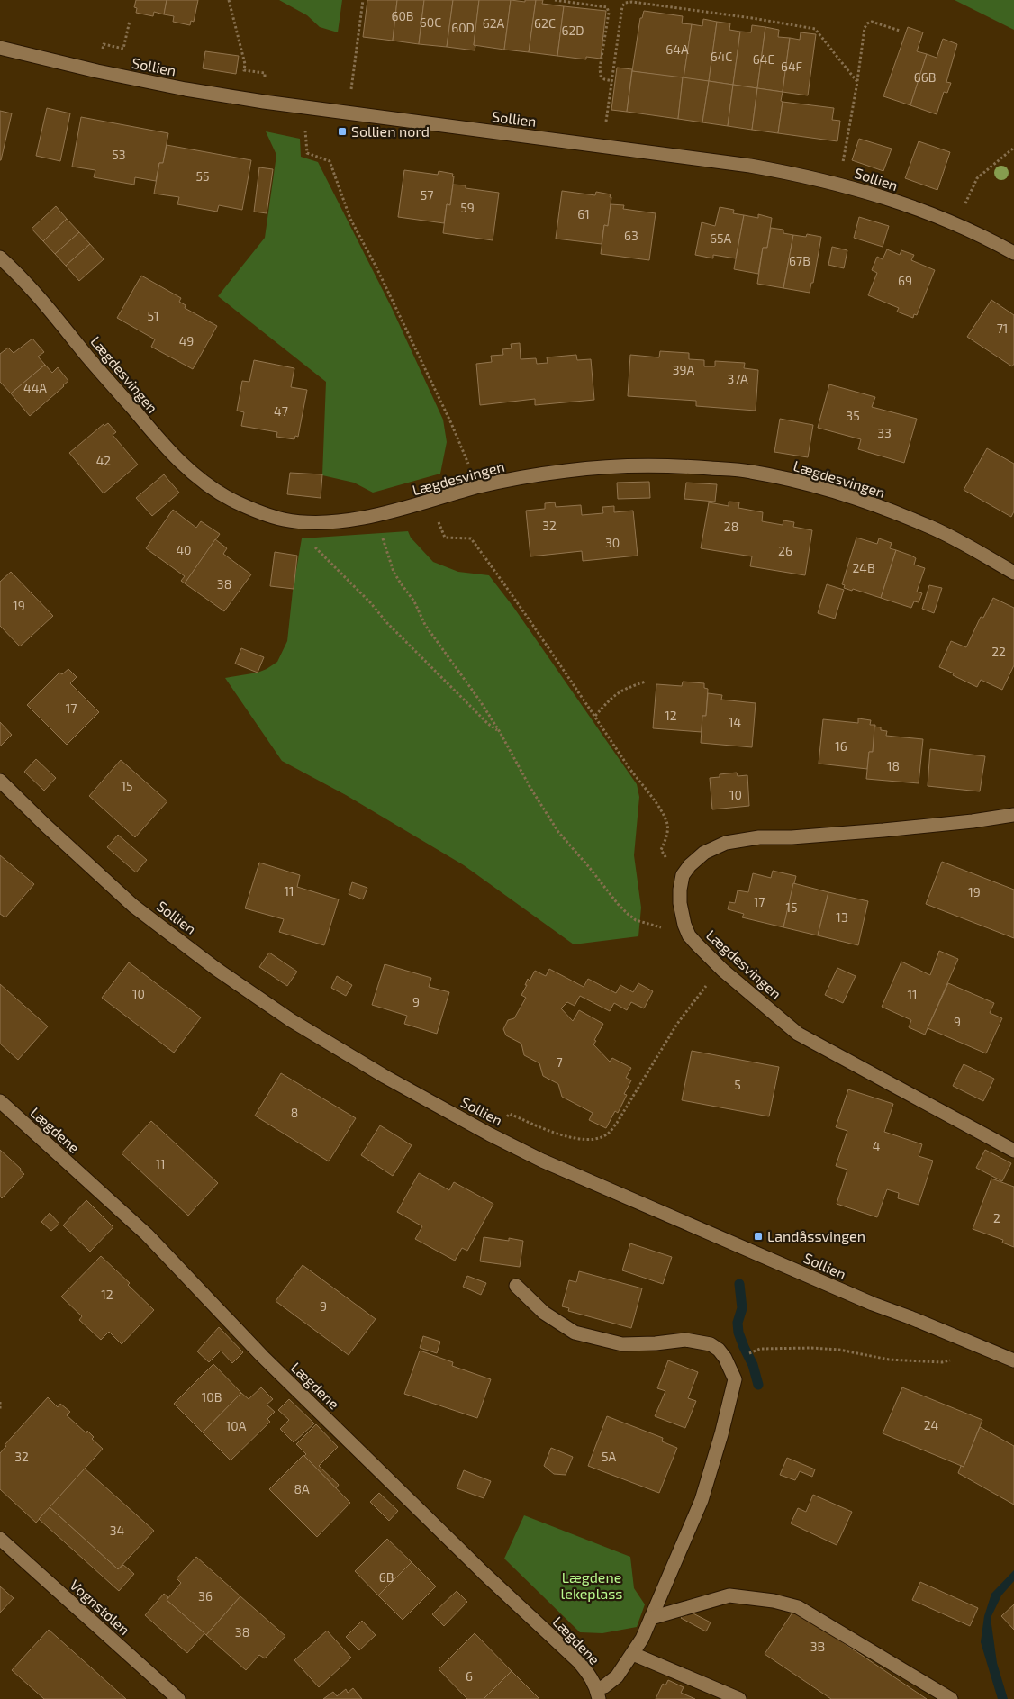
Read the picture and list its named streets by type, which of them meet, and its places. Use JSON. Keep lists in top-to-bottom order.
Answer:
{
  "streets": {
    "street": [
      "Sollien",
      "Lægdesvingen",
      "Lægdene",
      "Vognstølen"
    ]
  },
  "parks": ["Lægdene lekeplass"],
  "places": {
    "transit": ["Sollien nord", "Landåssvingen"]
  },
  "house_numbers": [
    "60B",
    "60C",
    "62A",
    "62C",
    "60D",
    "62D",
    "64A",
    "64C",
    "64E",
    "64F",
    "66B",
    "53",
    "55",
    "57",
    "59",
    "61",
    "63",
    "65A",
    "67B",
    "69",
    "51",
    "71",
    "49",
    "39A",
    "37A",
    "44A",
    "47",
    "35",
    "33",
    "42",
    "32",
    "28",
    "30",
    "40",
    "26",
    "24B",
    "38",
    "19",
    "22",
    "17",
    "12",
    "14",
    "16",
    "18",
    "15",
    "10",
    "11",
    "19",
    "17",
    "15",
    "13",
    "10",
    "11",
    "9",
    "9",
    "7",
    "5",
    "8",
    "4",
    "11",
    "2",
    "12",
    "9",
    "10B",
    "24",
    "10A",
    "32",
    "5A",
    "8A",
    "34",
    "6B",
    "36",
    "38",
    "3B",
    "6"
  ]
}
